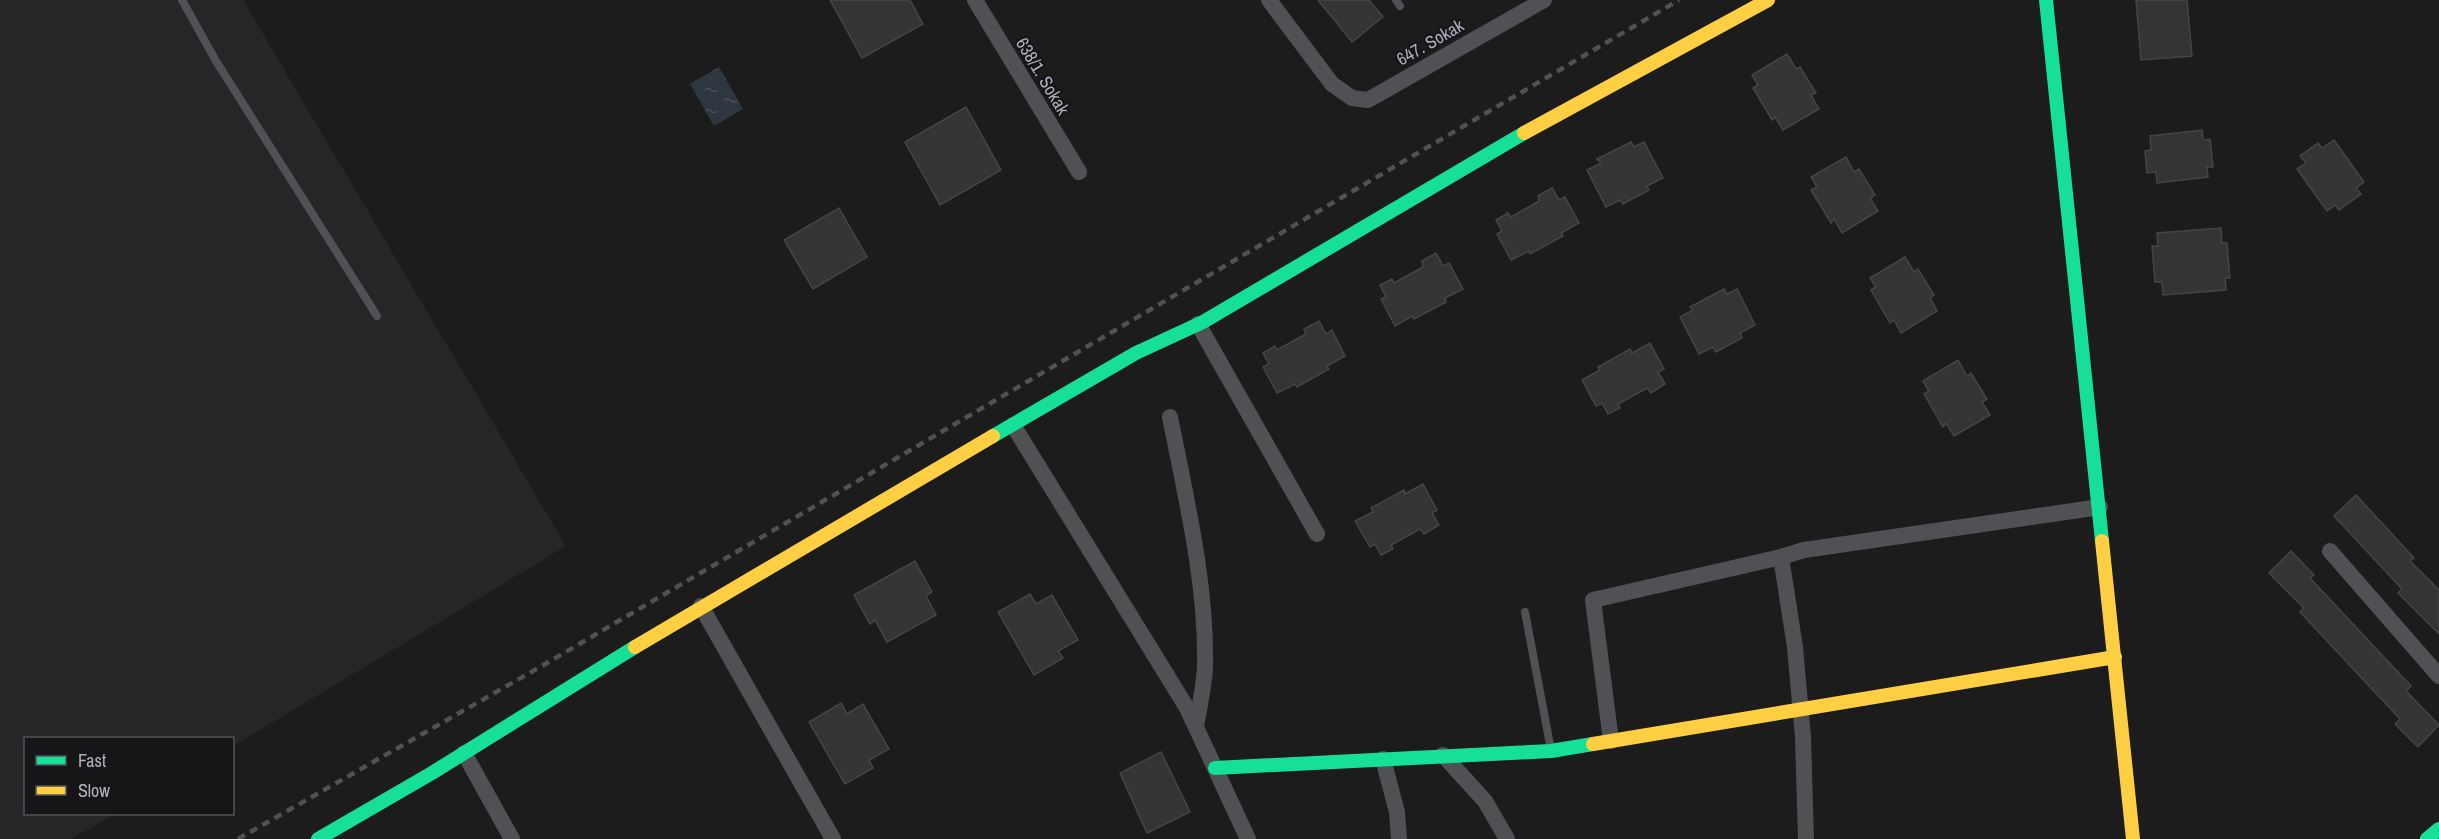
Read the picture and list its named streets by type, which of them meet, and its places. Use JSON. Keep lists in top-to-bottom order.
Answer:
{
  "streets": {
    "street": ["647. Sokak", "638/1. Sokak"]
  },
  "legend": ["Fast", "Slow"]
}
